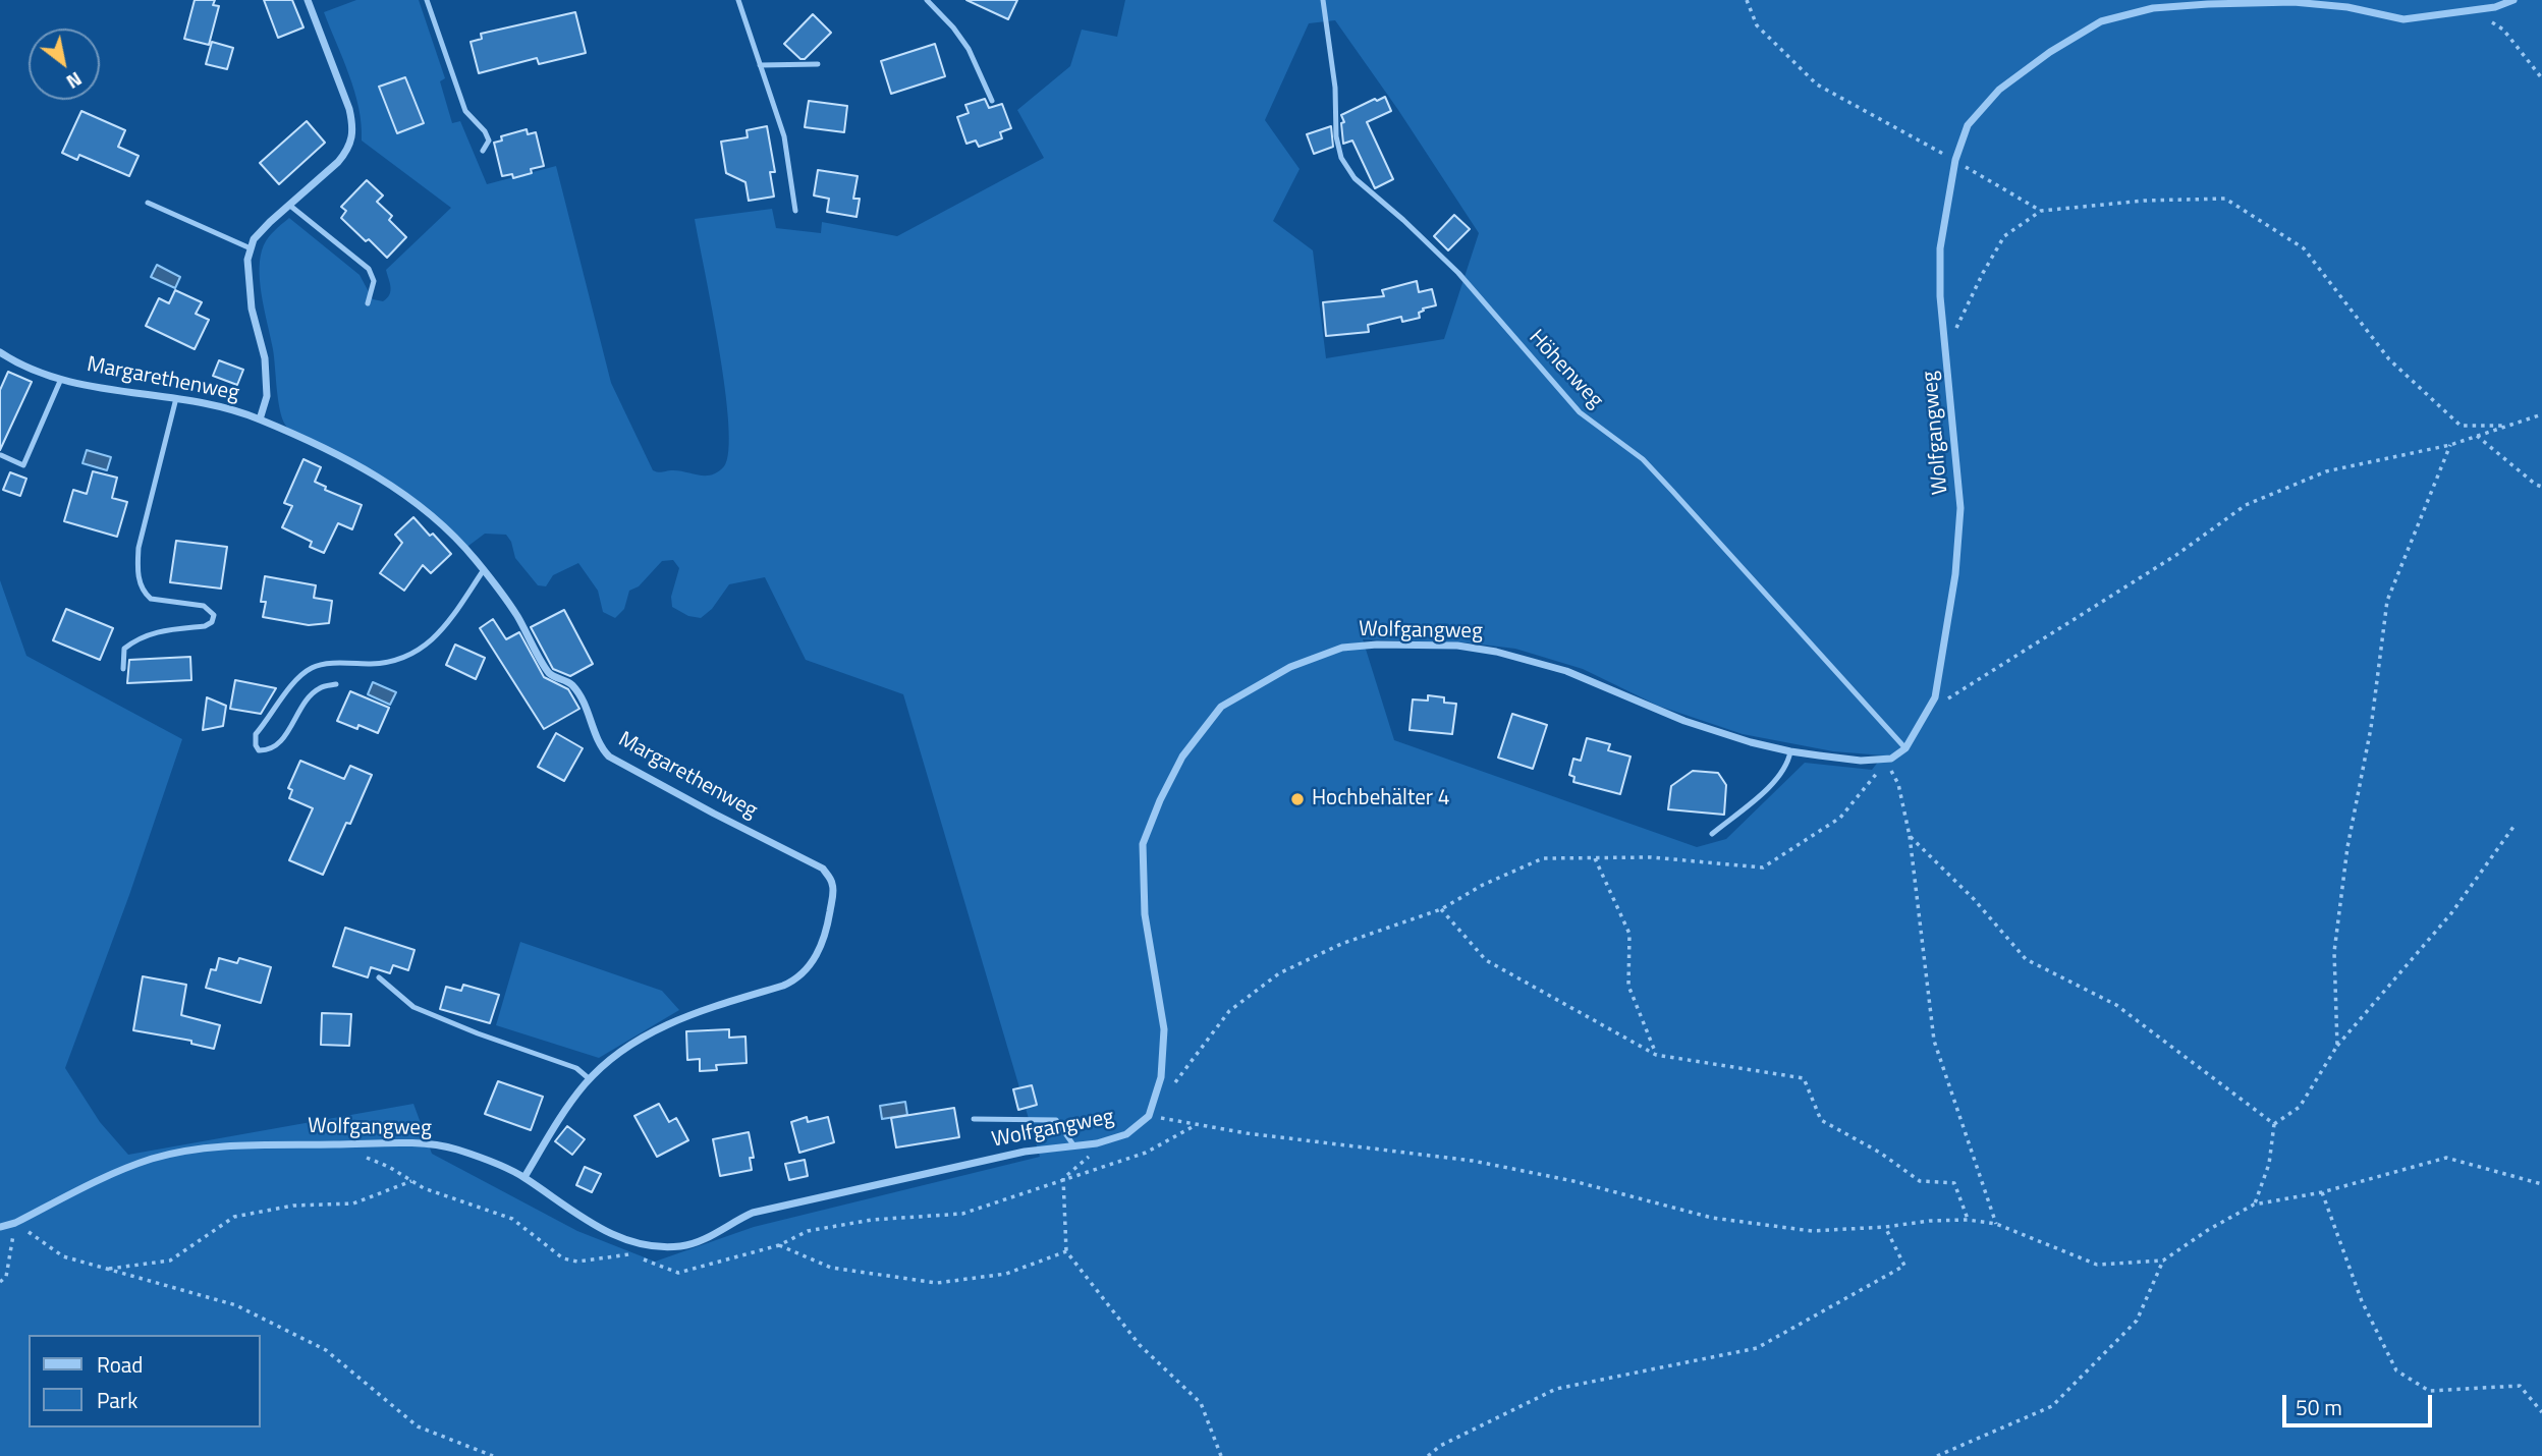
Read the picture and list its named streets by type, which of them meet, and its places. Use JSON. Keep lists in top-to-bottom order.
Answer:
{
  "streets": {
    "street": ["Margarethenweg", "Wolfgangweg"],
    "lane": ["Höhenweg"]
  },
  "crossings": [
    ["Höhenweg", "Wolfgangweg"],
    ["Margarethenweg", "Wolfgangweg"]
  ],
  "places": ["Hochbehälter 4"],
  "legend": ["Road", "Park"],
  "scale_bar": "50 m",
  "north": "bottom right"
}
